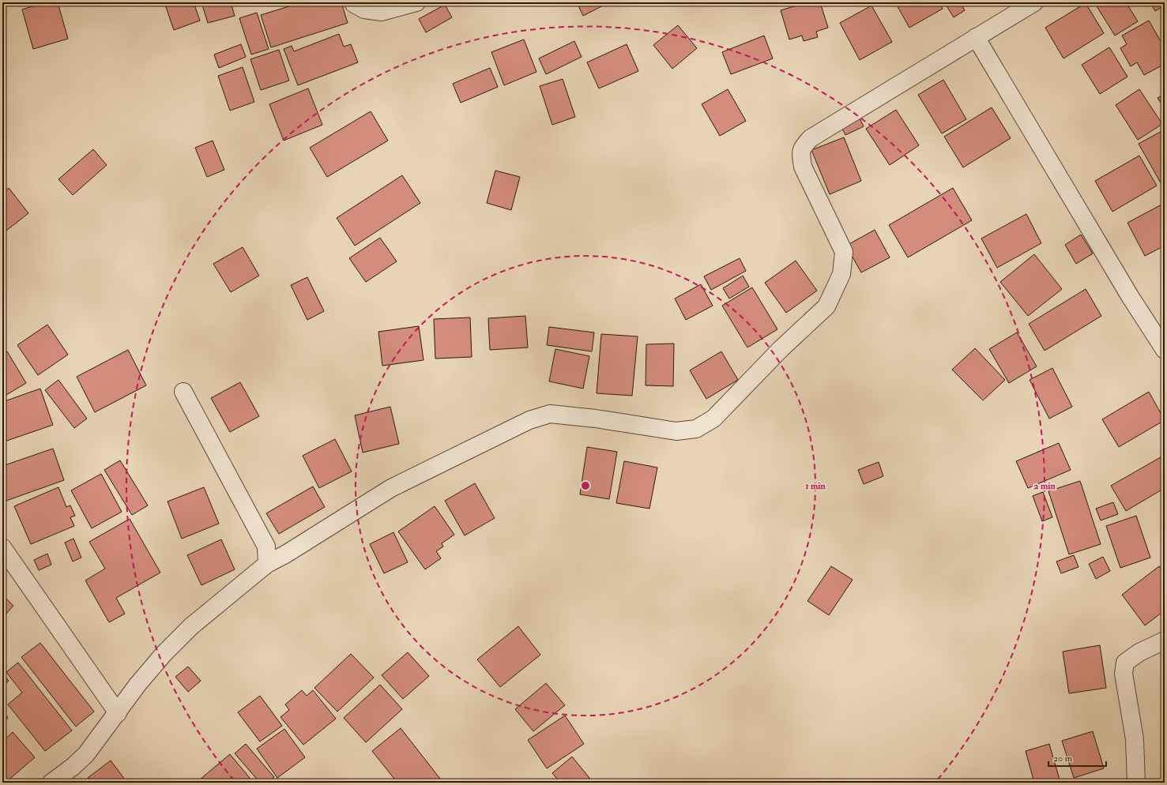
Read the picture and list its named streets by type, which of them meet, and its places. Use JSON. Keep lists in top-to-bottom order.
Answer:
{
  "scale_bar": "20 m",
  "rings": ["1 min", "2 min"]
}
